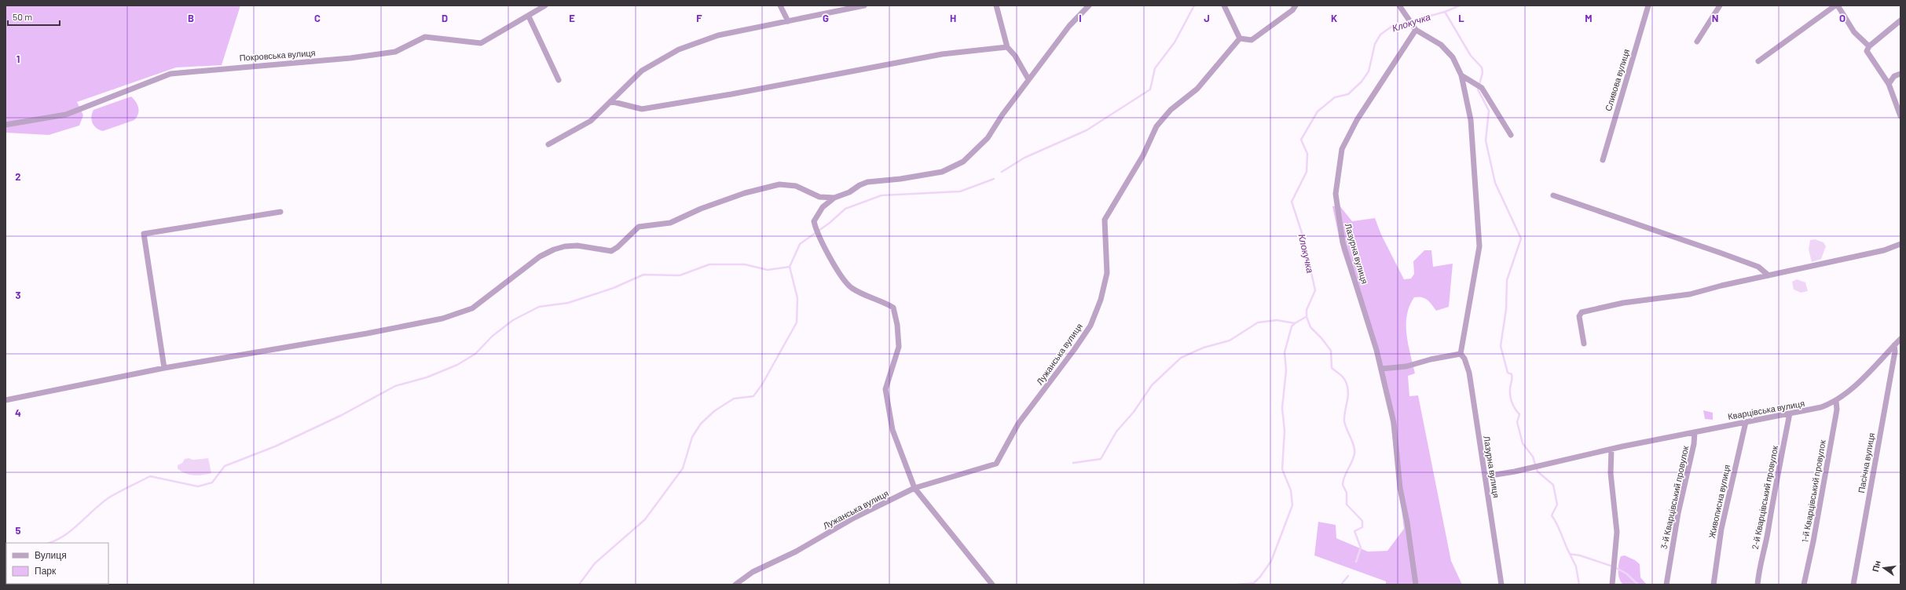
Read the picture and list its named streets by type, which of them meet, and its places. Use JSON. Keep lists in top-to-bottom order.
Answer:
{
  "streets": {
    "street": [
      "Покровська вулиця",
      "Сливова вулиця",
      "Лазурна вулиця",
      "Лужанська вулиця",
      "Кварцівська вулиця",
      "Пасічна вулиця",
      "1-й Кварцівський провулок",
      "3-й Кварцівський провулок",
      "2-й Кварцівський провулок",
      "Живописна вулиця"
    ]
  },
  "crossings": [
    ["Лазурна вулиця", "Кварцівська вулиця"],
    ["Кварцівська вулиця", "Пасічна вулиця"],
    ["Кварцівська вулиця", "1-й Кварцівський провулок"],
    ["Кварцівська вулиця", "3-й Кварцівський провулок"],
    ["Кварцівська вулиця", "2-й Кварцівський провулок"],
    ["Кварцівська вулиця", "Живописна вулиця"]
  ],
  "water": ["Клокучка"],
  "legend": ["Вулиця", "Парк"],
  "scale_bar": "50 m",
  "north": "left",
  "grid": {
    "columns": [
      "B",
      "C",
      "D",
      "E",
      "F",
      "G",
      "H",
      "I",
      "J",
      "K",
      "L",
      "M",
      "N",
      "O"
    ],
    "rows": [
      "1",
      "2",
      "3",
      "4",
      "5"
    ]
  }
}
